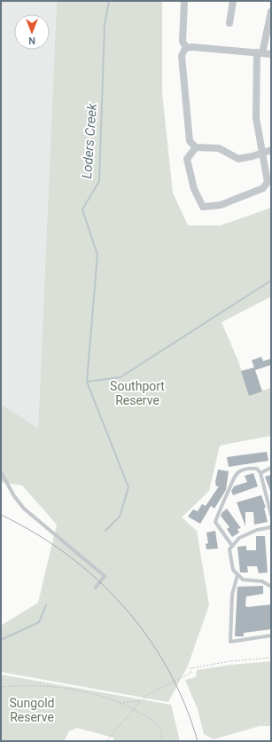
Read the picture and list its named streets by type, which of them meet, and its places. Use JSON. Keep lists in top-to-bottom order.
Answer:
{
  "water": ["Loders Creek"],
  "parks": ["Southport Reserve", "Sungold Reserve"],
  "north": "bottom"
}
